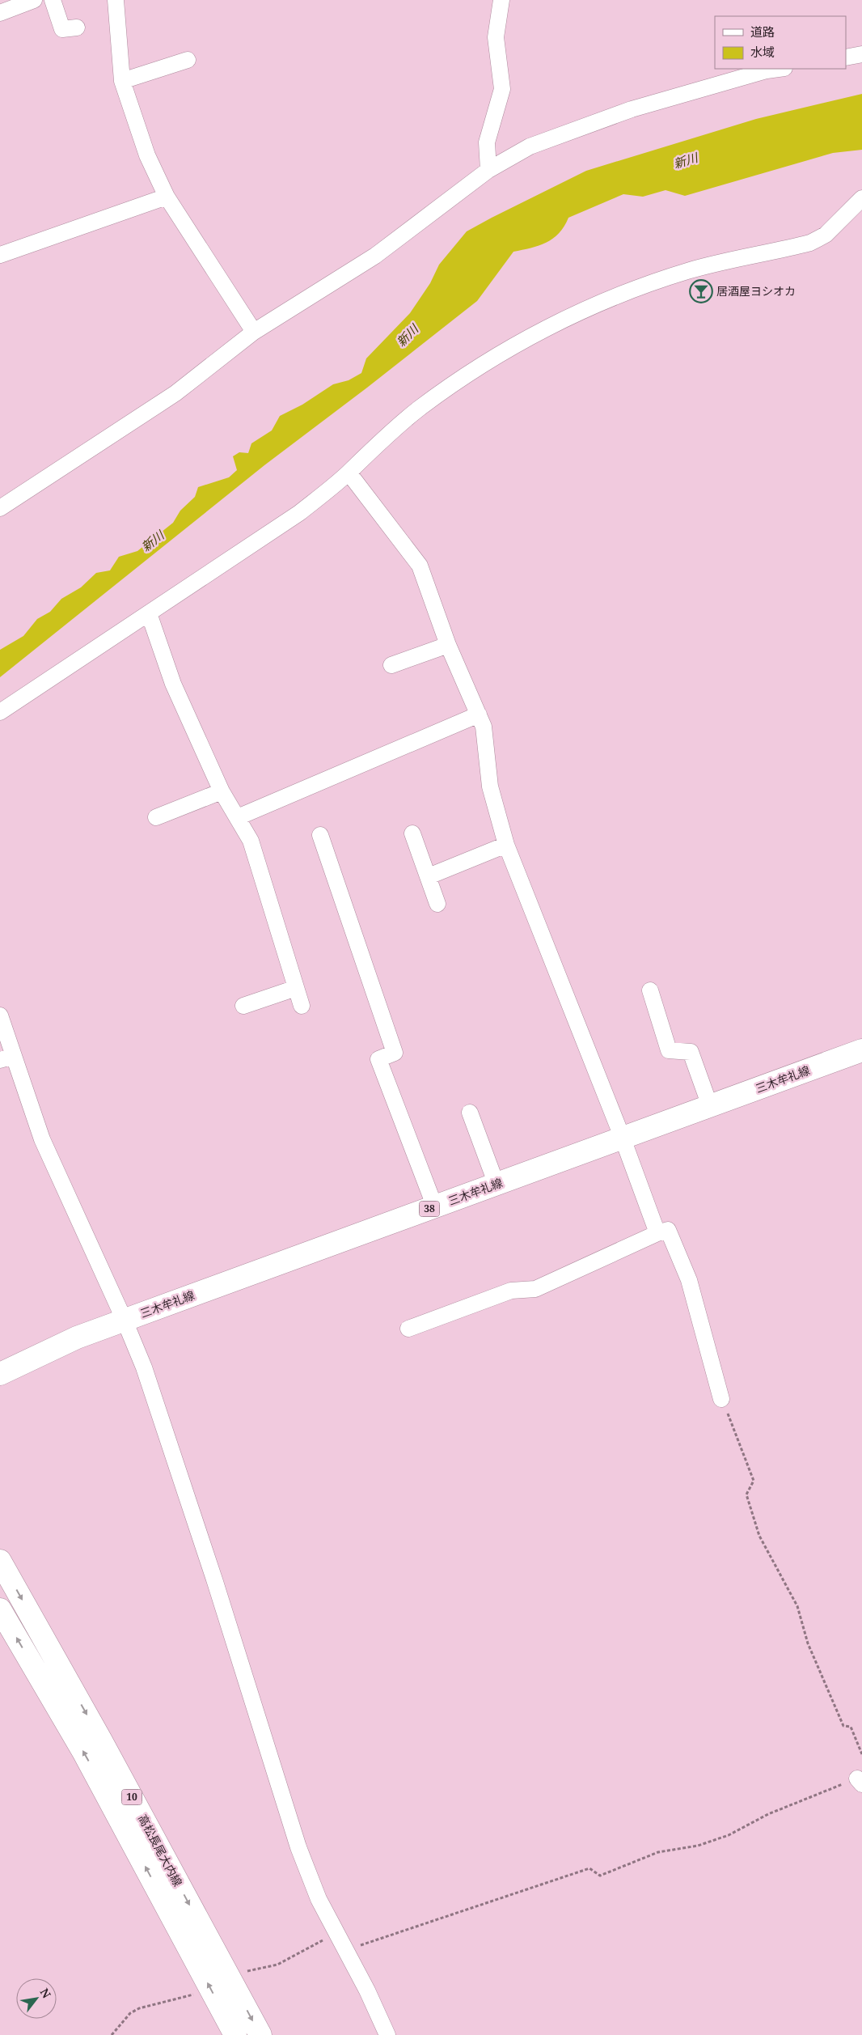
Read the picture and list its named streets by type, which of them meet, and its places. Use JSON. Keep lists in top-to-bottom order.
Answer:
{
  "streets": {
    "main road": [
      "三木牟礼線",
      "38",
      "10",
      "高松長尾大内線"
    ]
  },
  "water": ["新川"],
  "places": {
    "bar": ["居酒屋ヨシオカ"]
  },
  "legend": ["道路", "水域"],
  "north": "top right"
}
